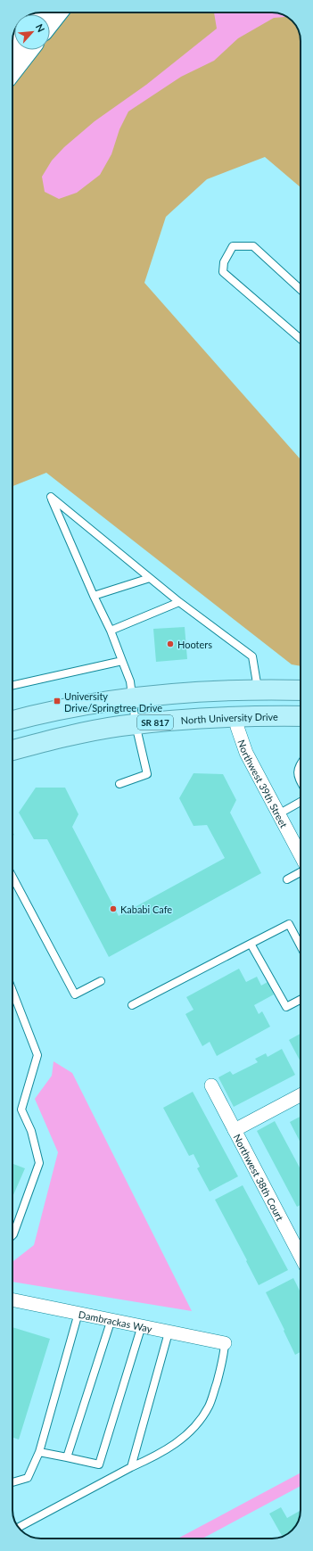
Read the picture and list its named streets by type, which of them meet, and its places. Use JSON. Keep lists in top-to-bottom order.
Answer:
{
  "streets": {
    "main road": ["North University Drive", "SR 817"],
    "street": ["Northwest 39th Street", "Northwest 38th Court", "Dambrackas Way"]
  },
  "crossings": [
    ["North University Drive", "Northwest 39th Street"]
  ],
  "places": {
    "other": ["Hooters", "Kababi Cafe"],
    "transit": ["University Drive/Springtree Drive"]
  },
  "north": "top right"
}
